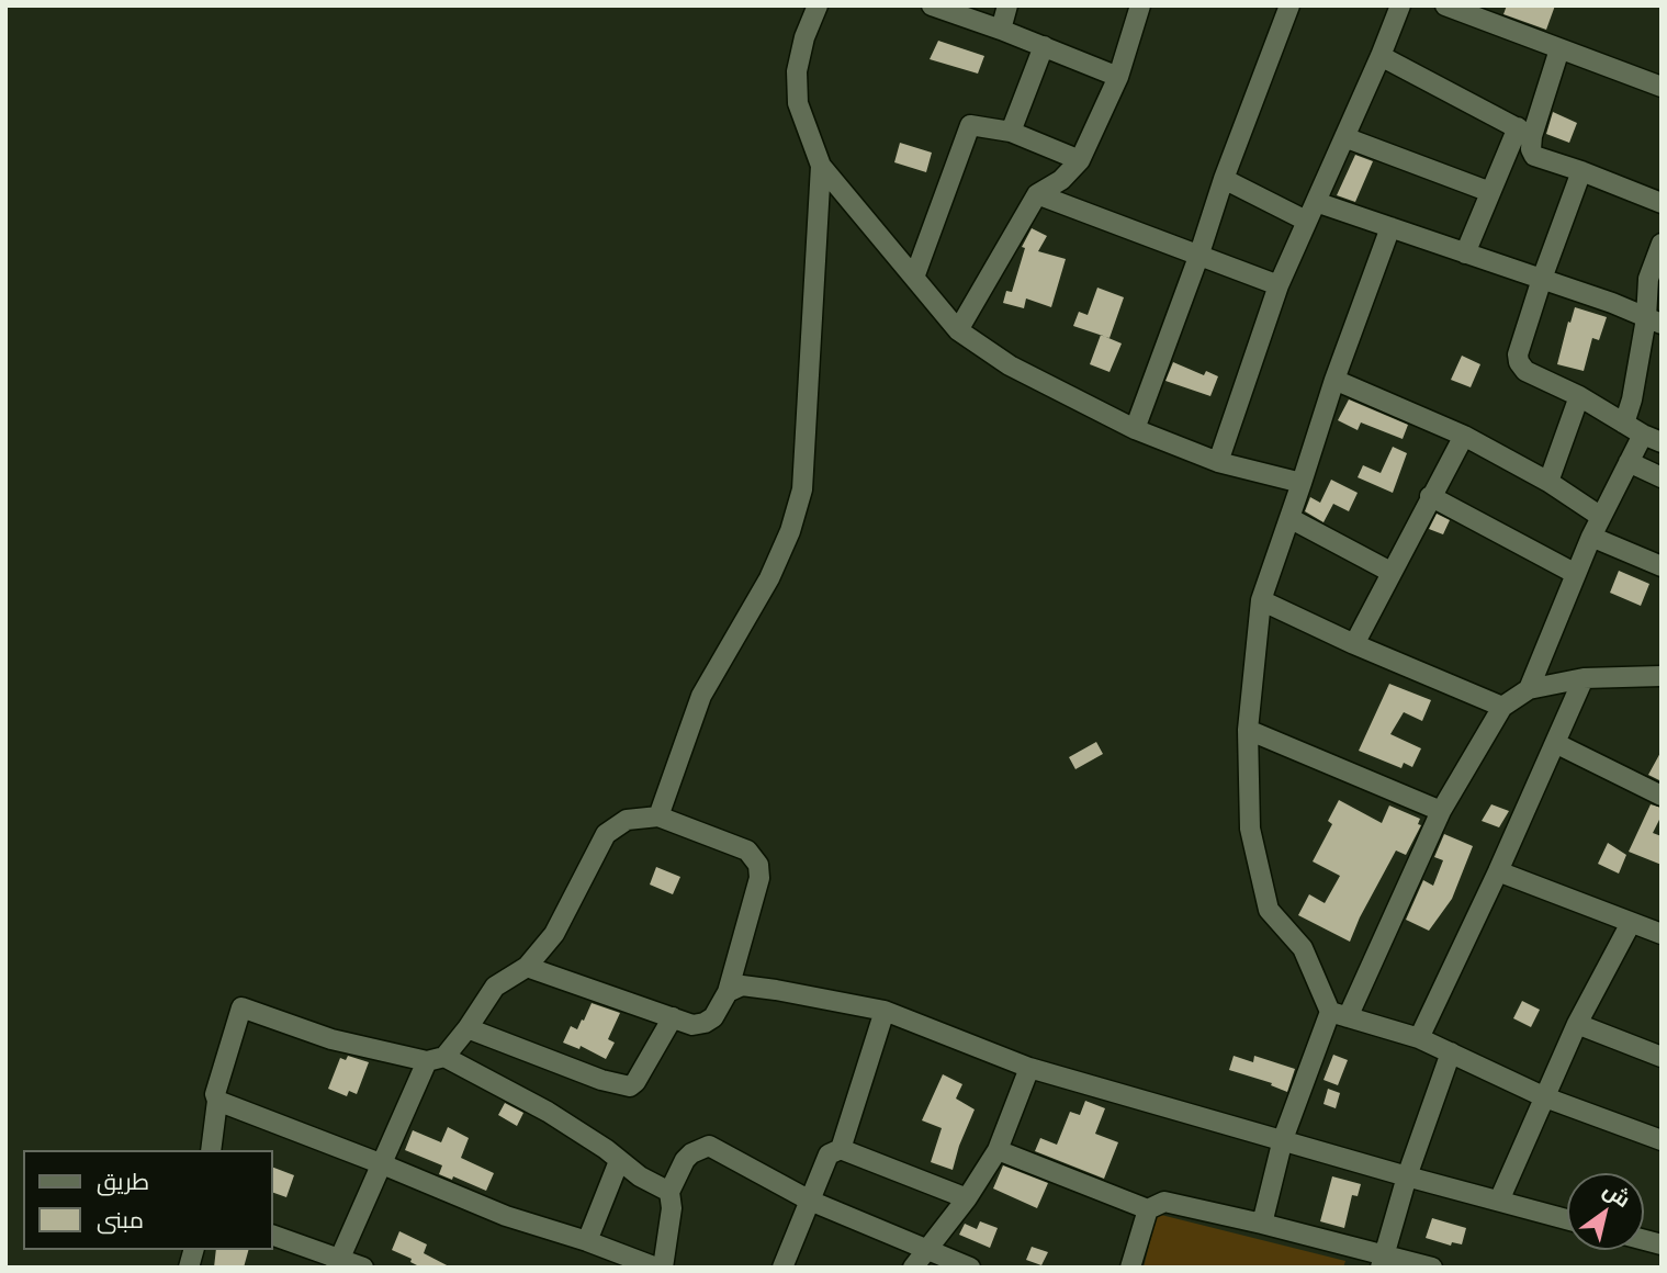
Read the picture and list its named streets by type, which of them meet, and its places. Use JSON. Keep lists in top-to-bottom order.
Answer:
{
  "legend": ["طريق", "مبنى"],
  "north": "top right"
}
